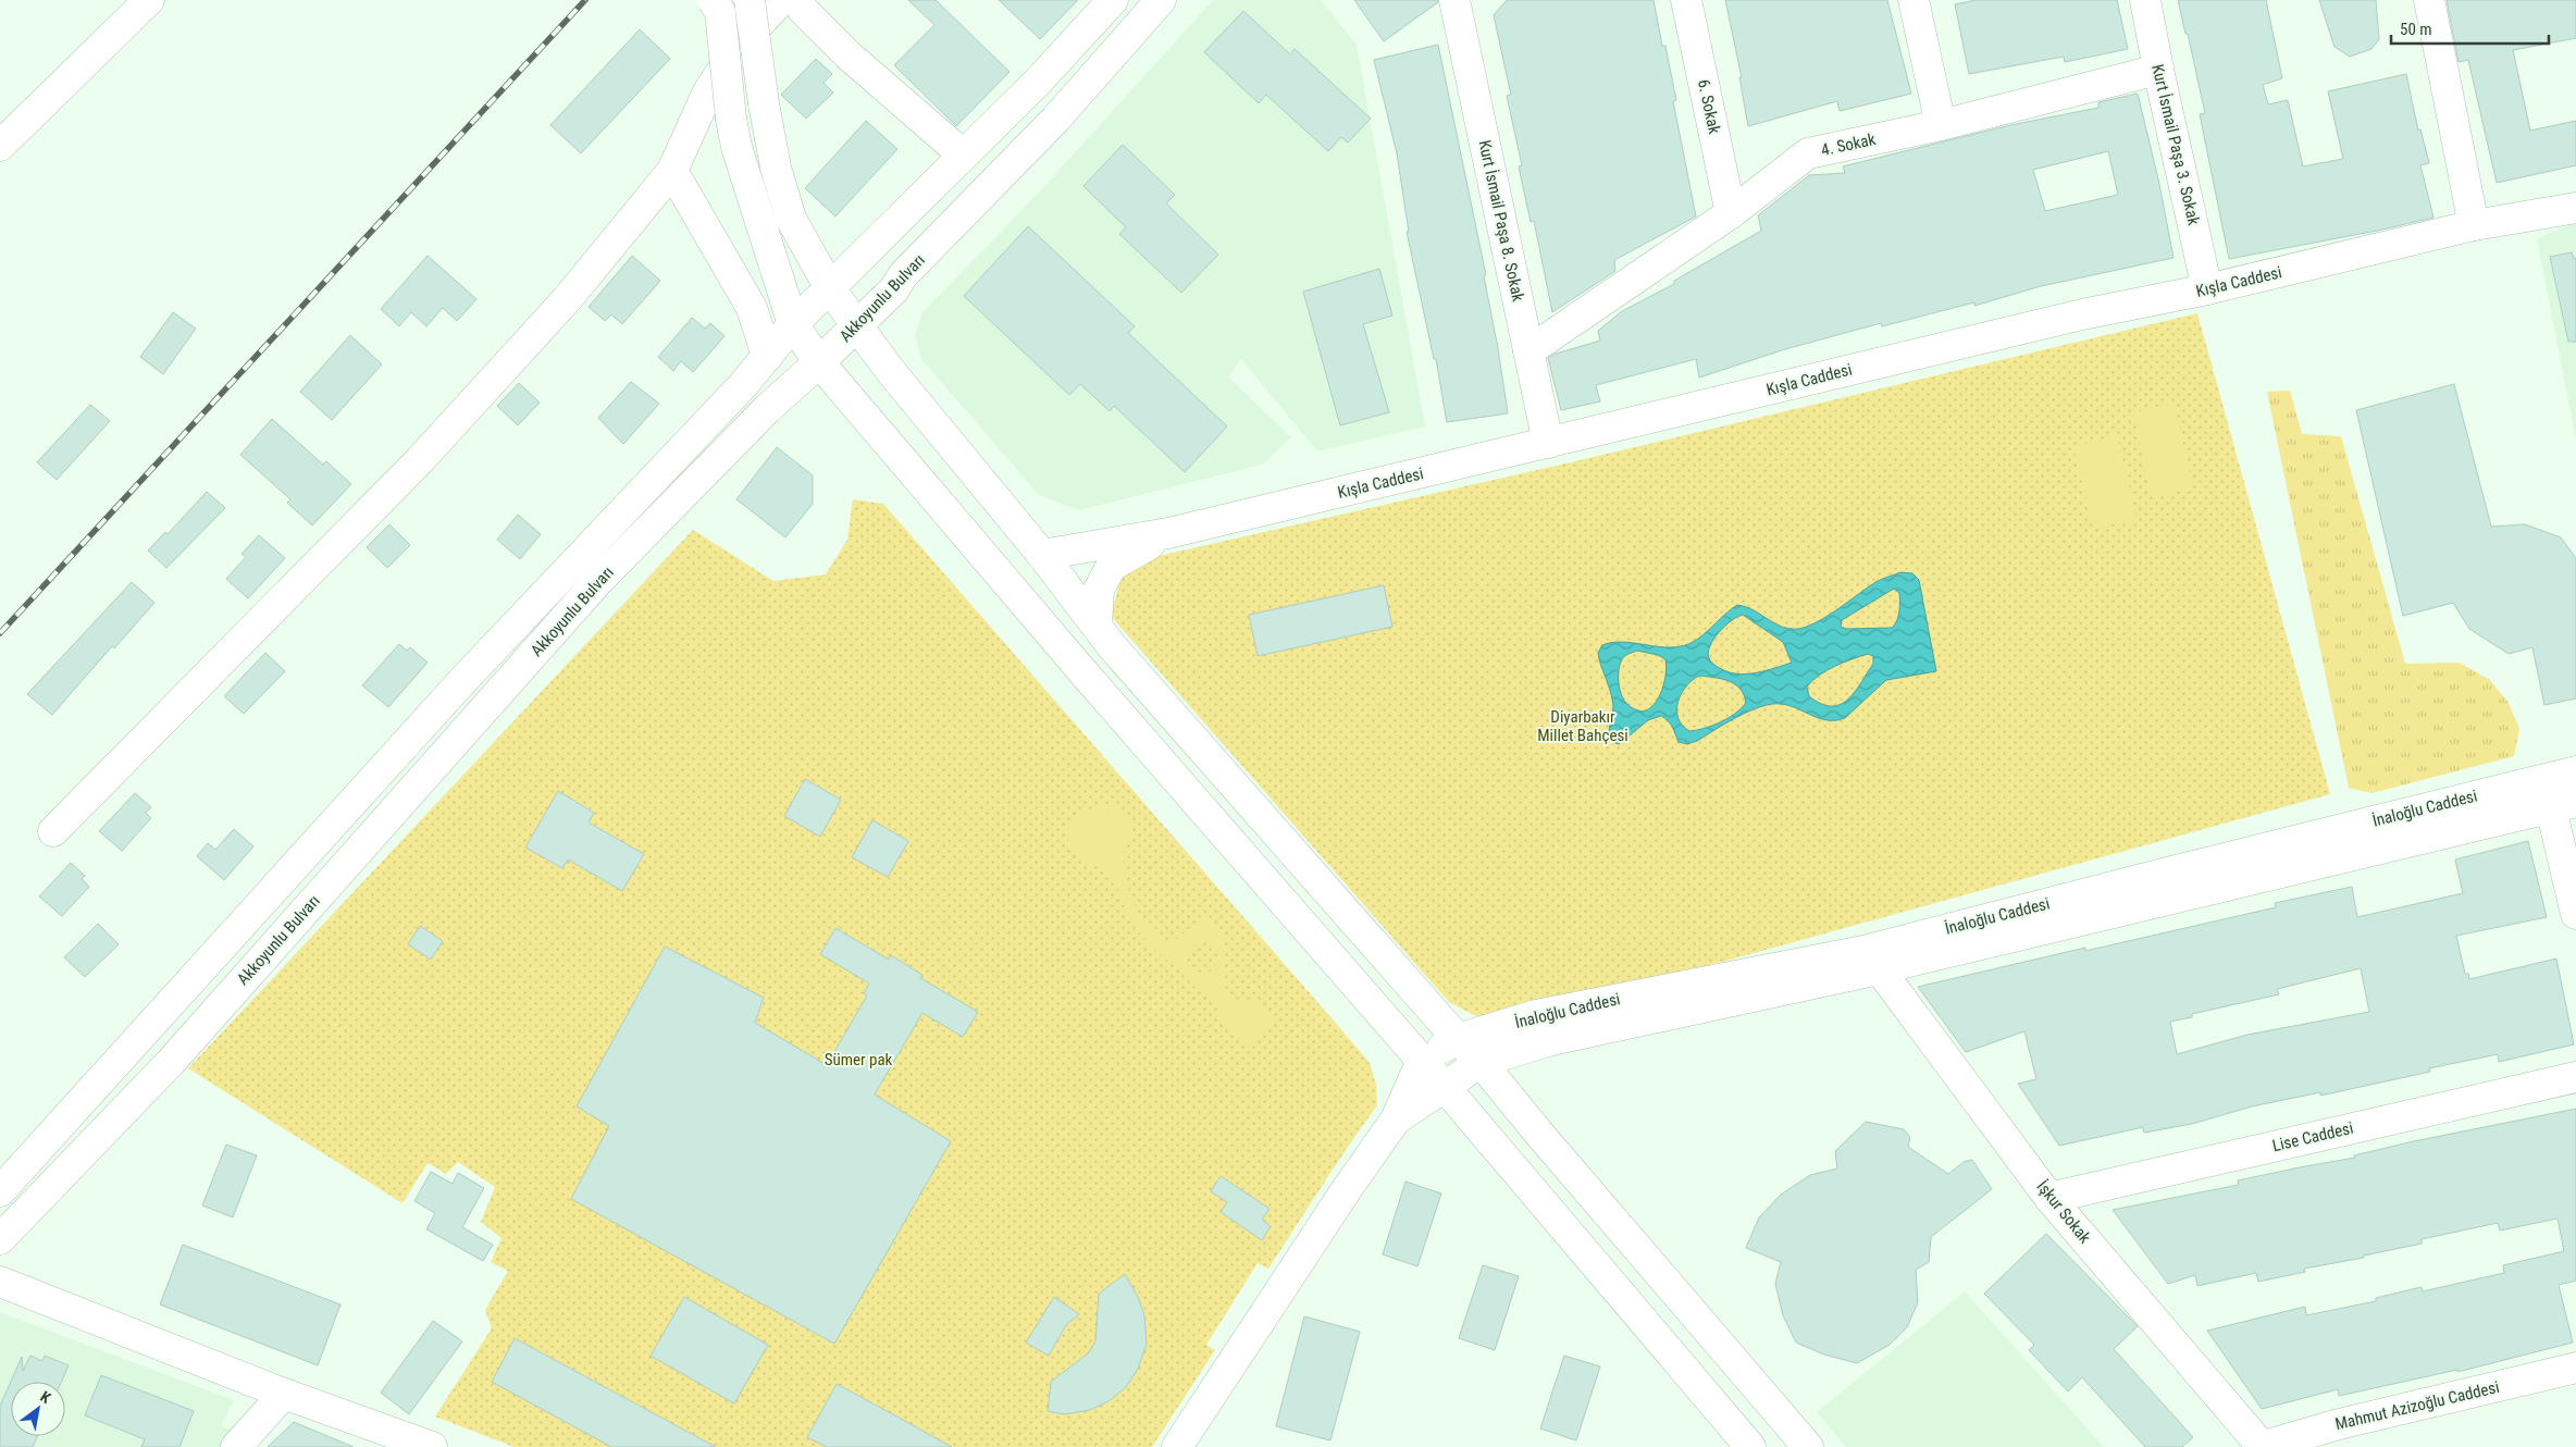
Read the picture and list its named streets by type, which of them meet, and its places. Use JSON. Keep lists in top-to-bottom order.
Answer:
{
  "streets": {
    "main road": [
      "6. Sokak",
      "4. Sokak",
      "Kurt İsmail Paşa 3. Sokak",
      "Kurt İsmail Paşa 8. Sokak",
      "Kışla Caddesi",
      "Akkoyunlu Bulvarı",
      "İnaloğlu Caddesi",
      "Lise Caddesi",
      "İşkur Sokak",
      "Mahmut Azizoğlu Caddesi"
    ]
  },
  "crossings": [
    ["6. Sokak", "4. Sokak"],
    ["4. Sokak", "Kurt İsmail Paşa 3. Sokak"],
    ["4. Sokak", "Kurt İsmail Paşa 8. Sokak"],
    ["Kurt İsmail Paşa 3. Sokak", "Kışla Caddesi"],
    ["Kurt İsmail Paşa 8. Sokak", "Kışla Caddesi"],
    ["İnaloğlu Caddesi", "İşkur Sokak"],
    ["Lise Caddesi", "İşkur Sokak"],
    ["İşkur Sokak", "Mahmut Azizoğlu Caddesi"]
  ],
  "parks": ["Diyarbakır Millet Bahçesi", "Sümer pak"],
  "scale_bar": "50 m",
  "north": "top right"
}
